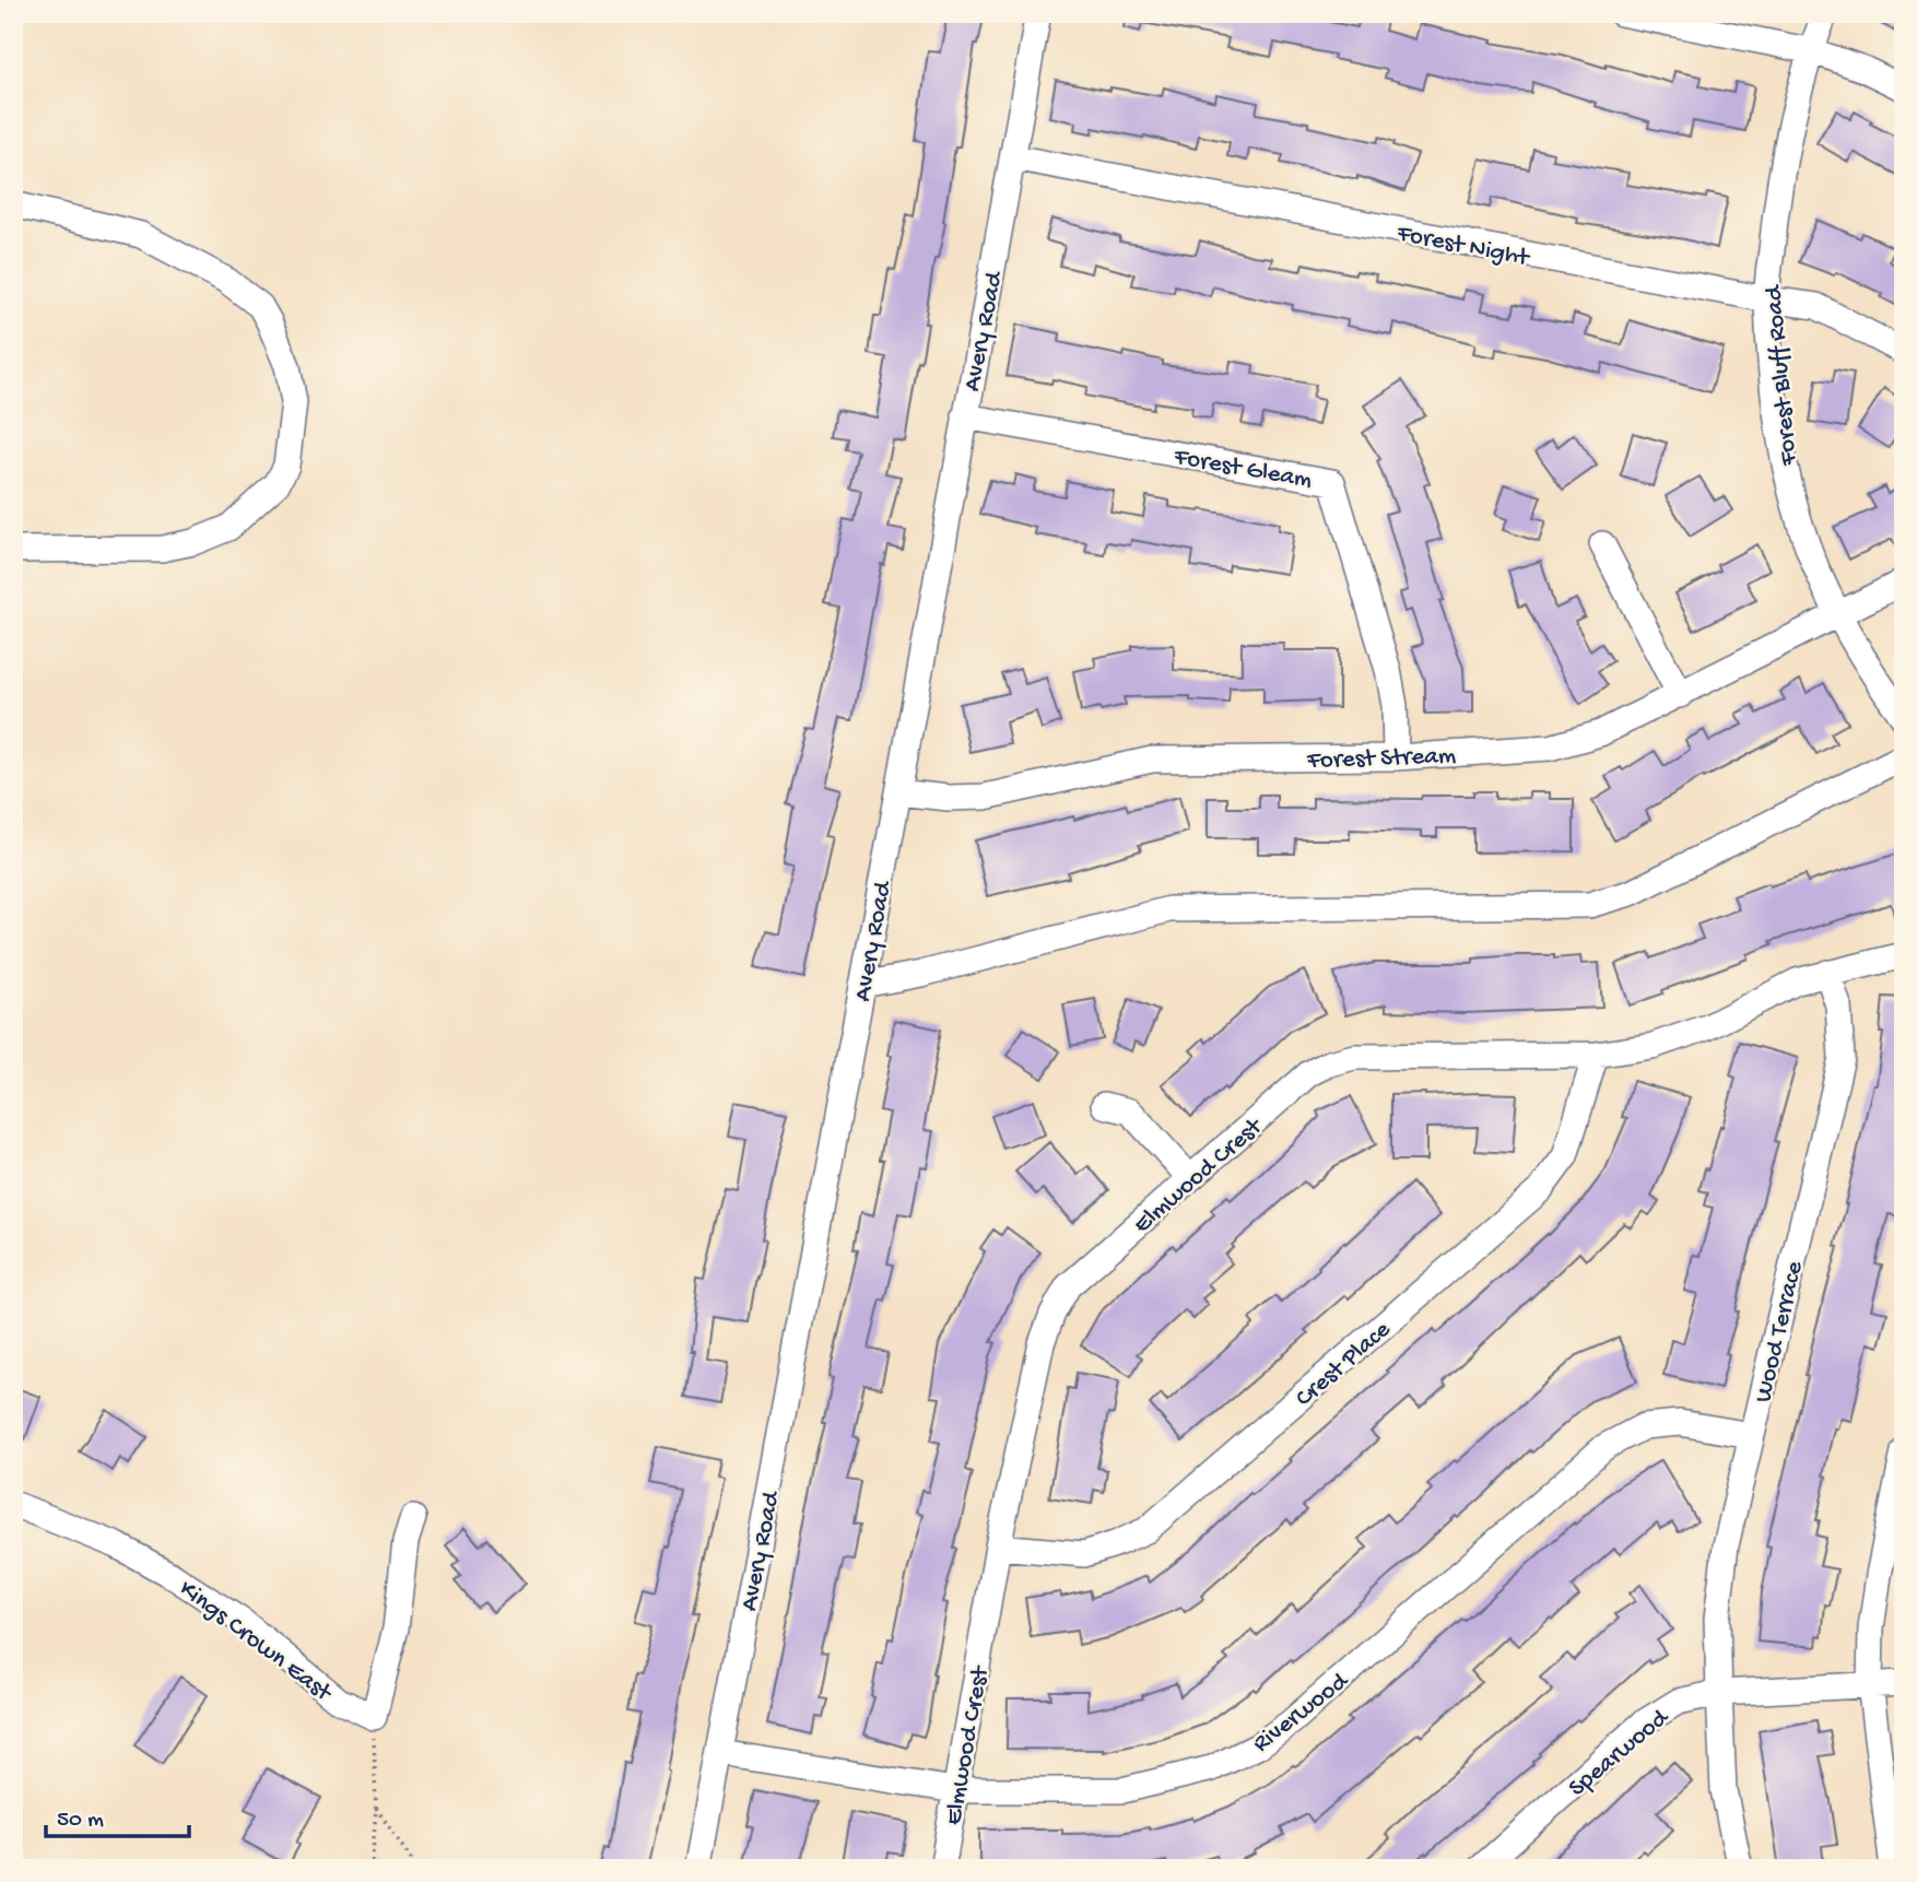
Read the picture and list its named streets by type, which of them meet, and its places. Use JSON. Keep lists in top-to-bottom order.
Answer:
{
  "streets": {
    "street": [
      "Forest Night",
      "Avery Road",
      "Forest Bluff Road",
      "Forest Gleam",
      "Forest Stream",
      "Elmwood Crest",
      "Wood Terrace",
      "Crest Place",
      "Kings Crown East",
      "Riverwood",
      "Spearwood"
    ]
  },
  "crossings": [
    ["Forest Night", "Avery Road"],
    ["Forest Night", "Forest Bluff Road"],
    ["Avery Road", "Forest Gleam"],
    ["Avery Road", "Forest Stream"],
    ["Avery Road", "Riverwood"],
    ["Forest Bluff Road", "Forest Stream"],
    ["Forest Gleam", "Forest Stream"],
    ["Elmwood Crest", "Wood Terrace"],
    ["Elmwood Crest", "Crest Place"],
    ["Elmwood Crest", "Riverwood"],
    ["Wood Terrace", "Riverwood"],
    ["Wood Terrace", "Spearwood"]
  ],
  "scale_bar": "50 m"
}
